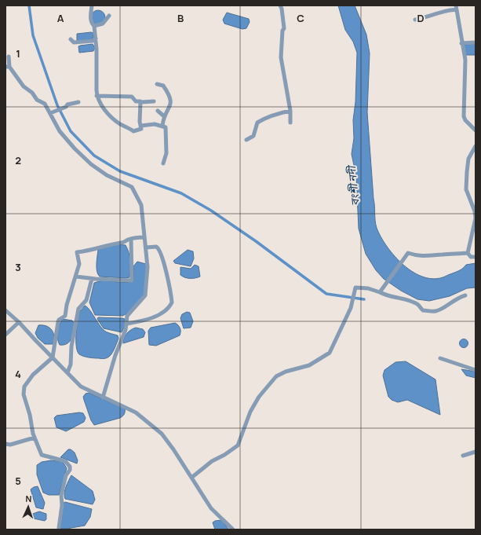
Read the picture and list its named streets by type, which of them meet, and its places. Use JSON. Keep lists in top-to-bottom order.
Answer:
{
  "water": ["বংশী নদী"],
  "north": "top",
  "grid": {
    "columns": [
      "A",
      "B",
      "C",
      "D"
    ],
    "rows": [
      "1",
      "2",
      "3",
      "4",
      "5"
    ]
  }
}
